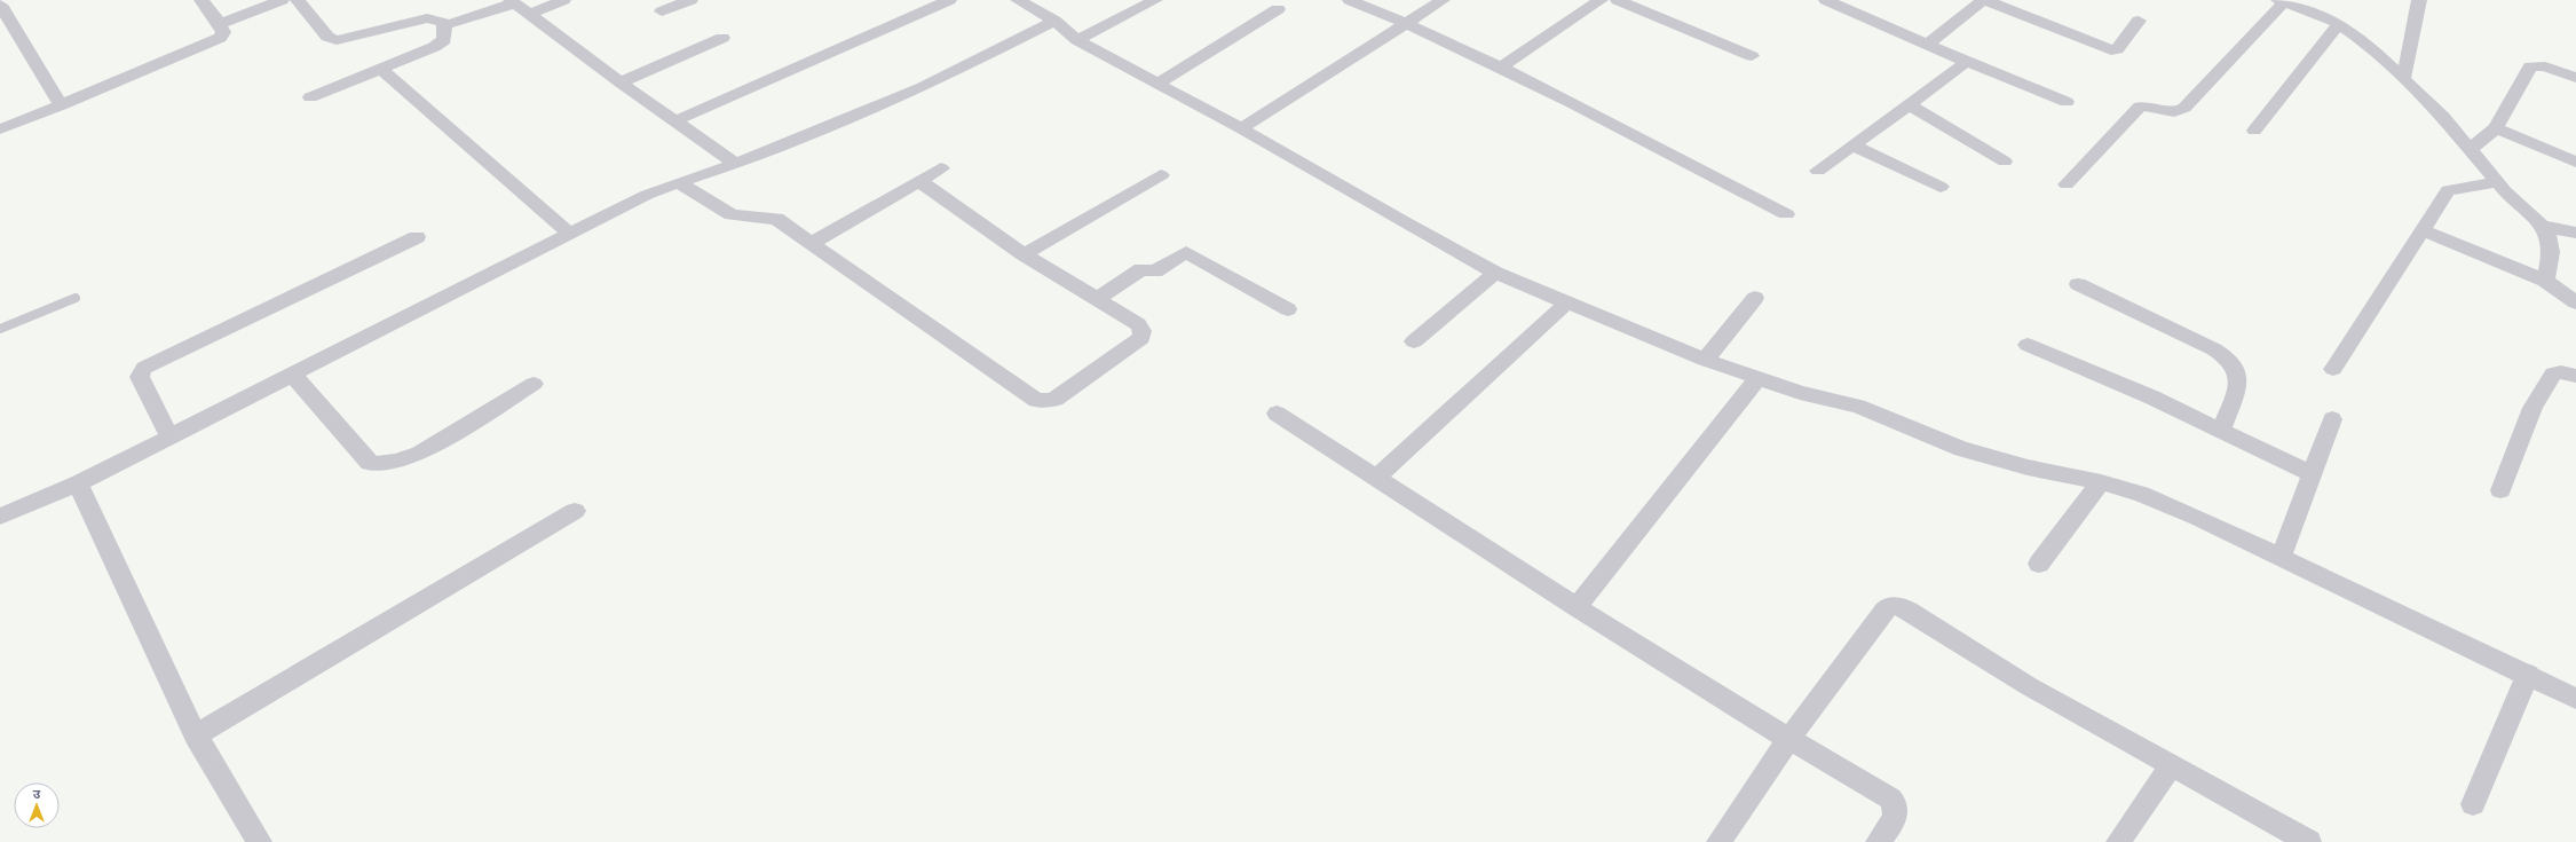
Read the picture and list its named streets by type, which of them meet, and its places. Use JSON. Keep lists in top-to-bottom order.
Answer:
{
  "north": "top"
}
